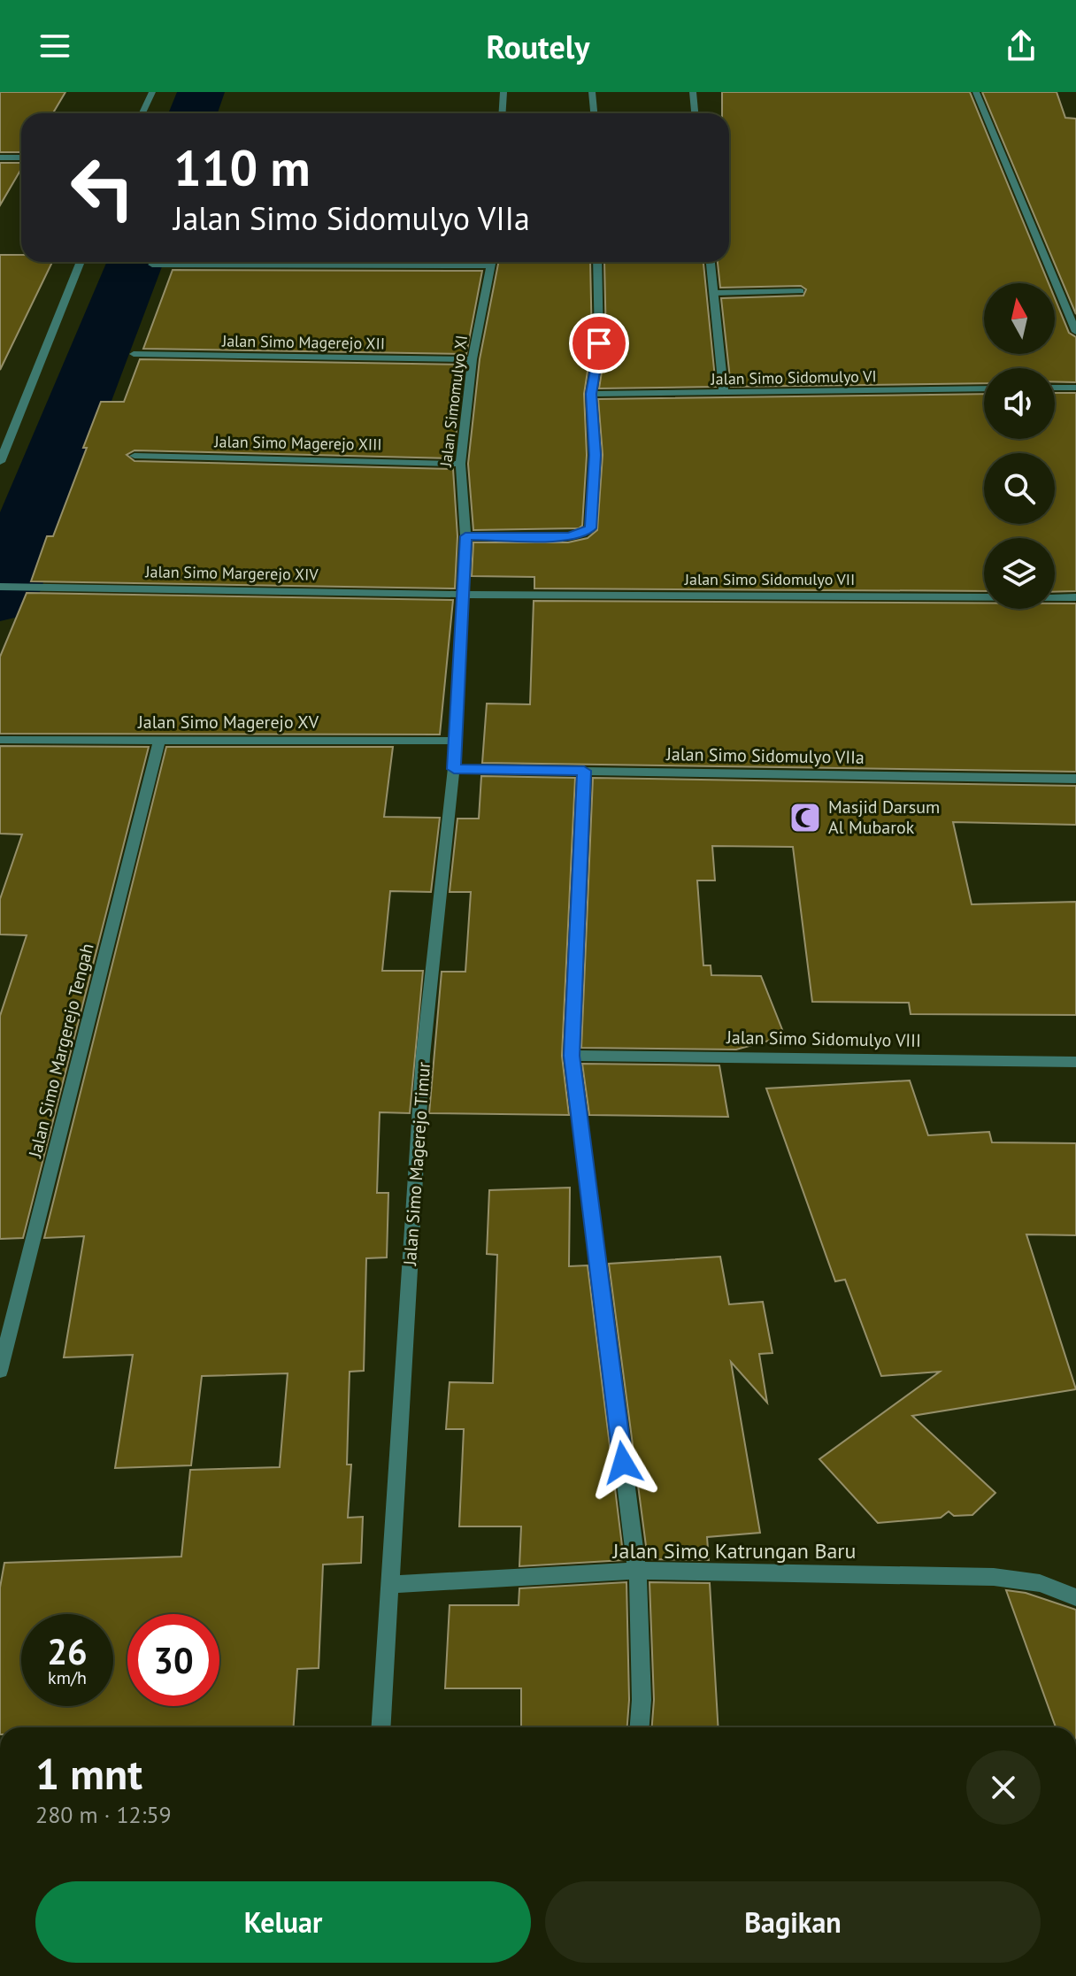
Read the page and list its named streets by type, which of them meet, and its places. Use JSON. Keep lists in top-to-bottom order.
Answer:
{
  "streets": {
    "street": [
      "Jalan Simo Magerejo XII",
      "Jalan Simo Sidomulyo VI",
      "Jalan Simomulyo XI",
      "Jalan Simo Magerejo XIII",
      "Jalan Simo Margerejo XIV",
      "Jalan Simo Sidomulyo VII",
      "Jalan Simo Magerejo XV",
      "Jalan Simo Sidomulyo VIIa",
      "Jalan Simo Sidomulyo VIII",
      "Jalan Simo Margerejo Tengah",
      "Jalan Simo Magerejo Timur",
      "Jalan Simo Katrungan Baru"
    ]
  },
  "crossings": [
    ["Jalan Simo Magerejo XII", "Jalan Simomulyo XI"],
    ["Jalan Simomulyo XI", "Jalan Simo Magerejo XIII"],
    ["Jalan Simomulyo XI", "Jalan Simo Margerejo XIV"],
    ["Jalan Simomulyo XI", "Jalan Simo Sidomulyo VII"],
    ["Jalan Simomulyo XI", "Jalan Simo Magerejo Timur"],
    ["Jalan Simo Margerejo XIV", "Jalan Simo Sidomulyo VII"],
    ["Jalan Simo Margerejo XIV", "Jalan Simo Magerejo Timur"],
    ["Jalan Simo Sidomulyo VII", "Jalan Simo Magerejo Timur"],
    ["Jalan Simo Magerejo XV", "Jalan Simo Margerejo Tengah"],
    ["Jalan Simo Magerejo XV", "Jalan Simo Magerejo Timur"],
    ["Jalan Simo Sidomulyo VIIa", "Jalan Simo Magerejo Timur"],
    ["Jalan Simo Magerejo Timur", "Jalan Simo Katrungan Baru"]
  ],
  "places": {
    "mosque": ["Masjid Darsum Al Mubarok"]
  },
  "north": "top",
  "page": {
    "header": "Routely",
    "turn": ["110 m", "Jalan Simo Sidomulyo VIIa"],
    "speed": "26 km/h",
    "limit": "30",
    "heading": ["1 mnt", "280 m · 12:59"],
    "buttons": ["Keluar", "Bagikan"]
  }
}
